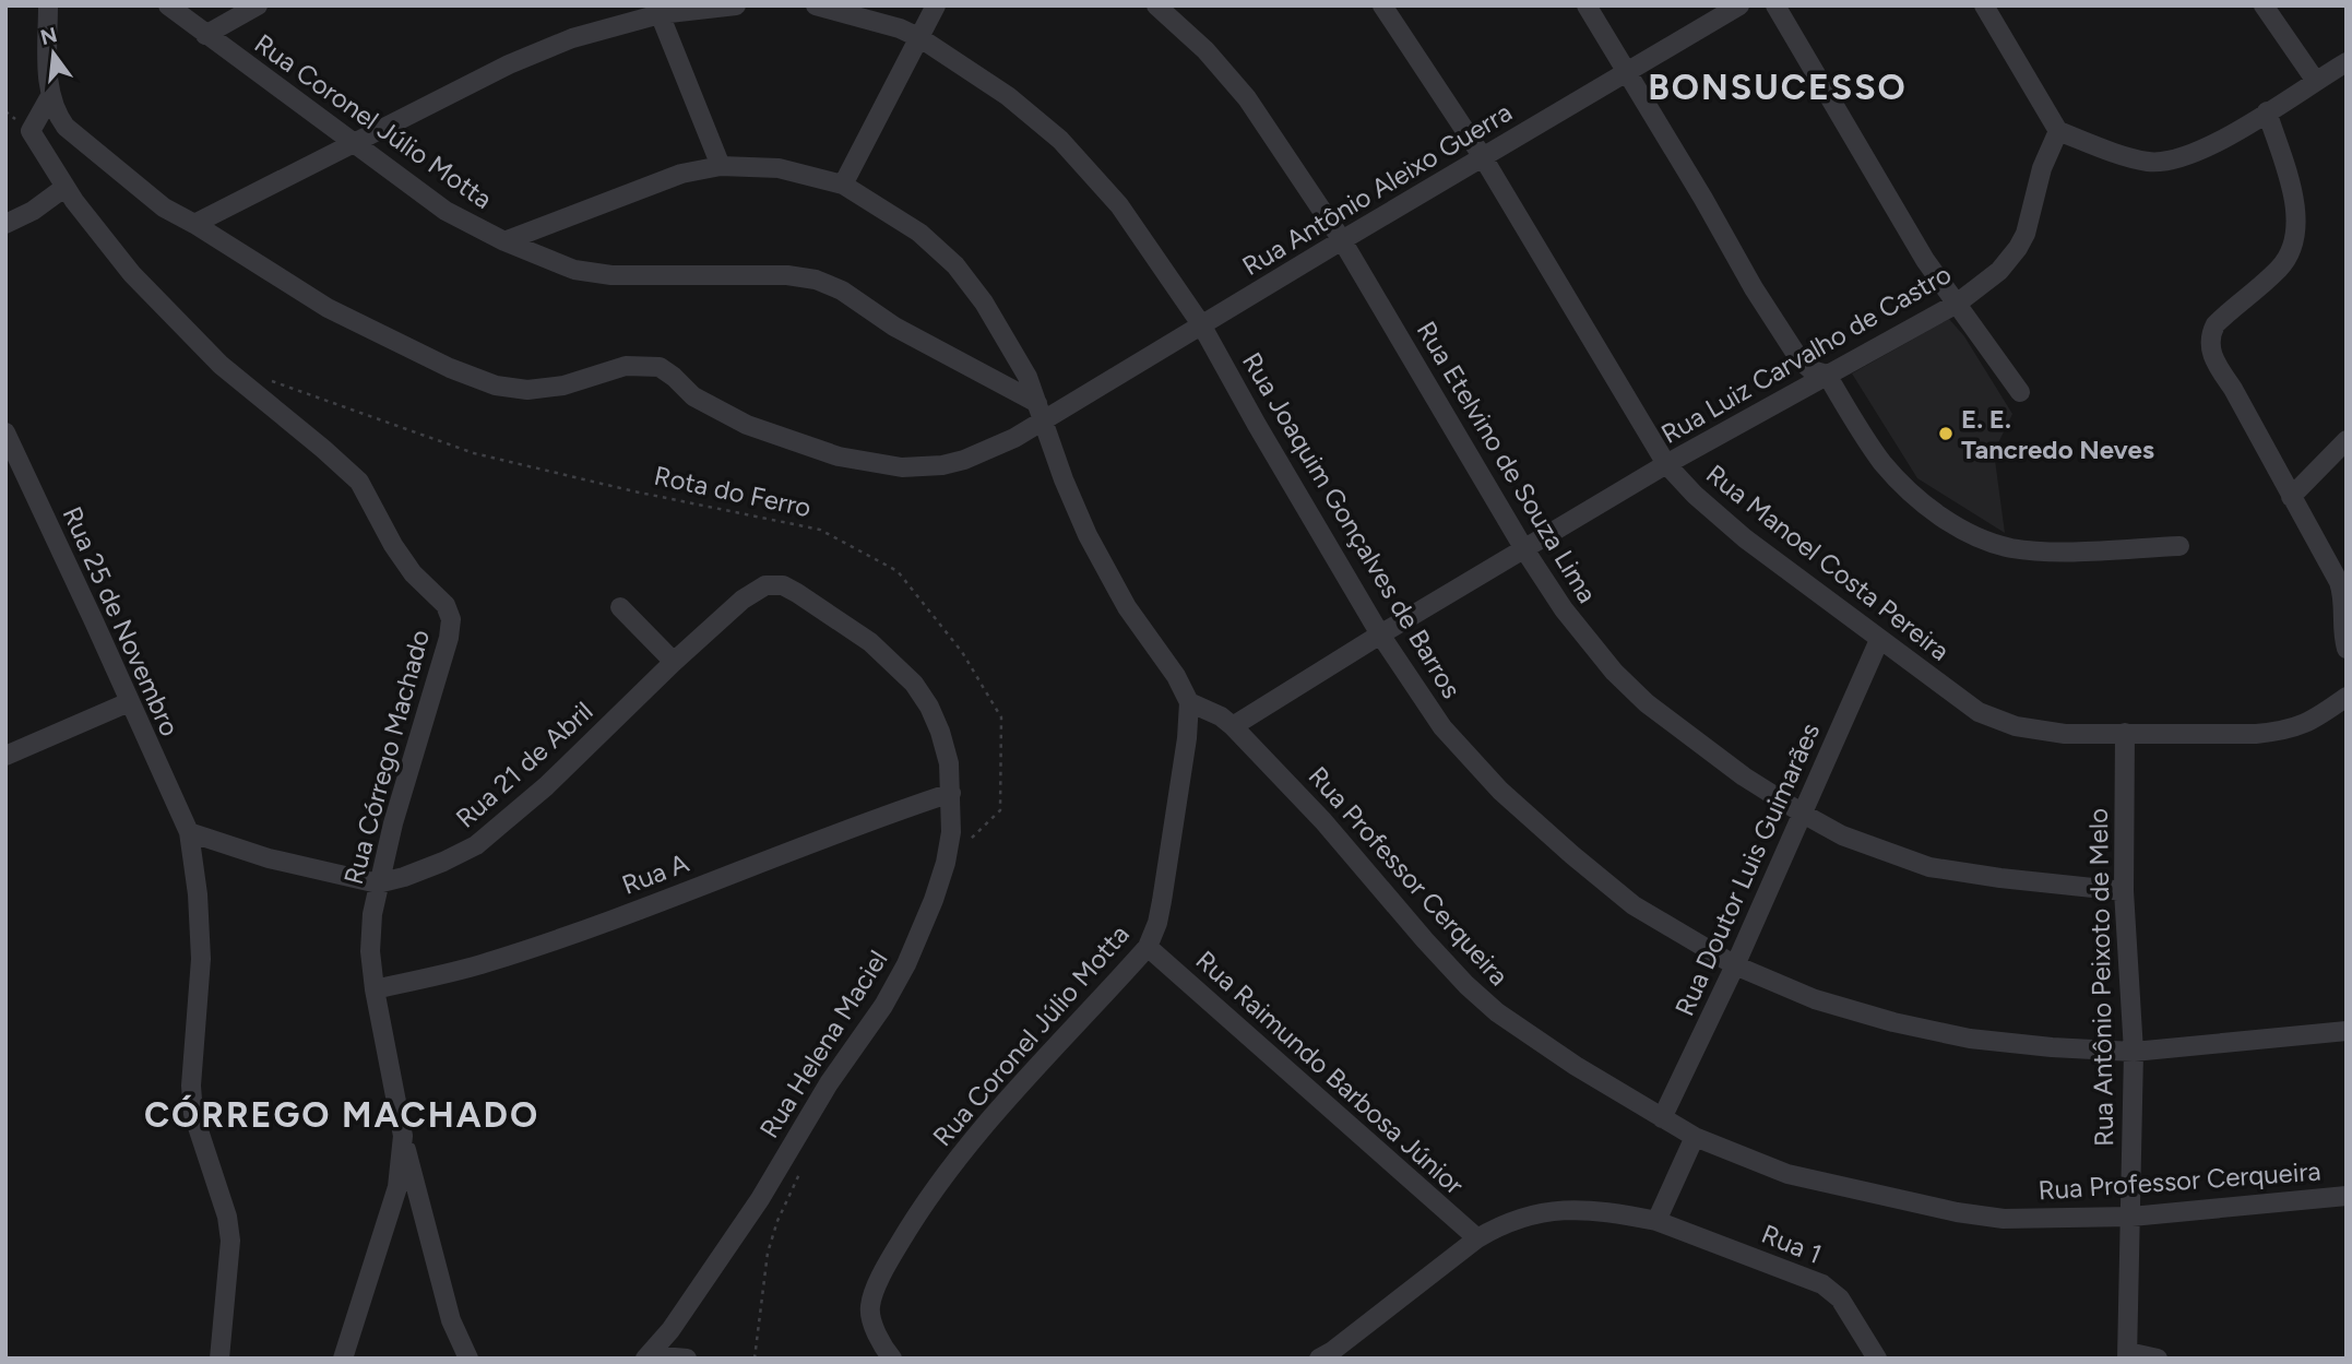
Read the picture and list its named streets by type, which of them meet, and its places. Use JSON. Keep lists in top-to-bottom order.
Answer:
{
  "streets": {
    "street": [
      "Rua Coronel Júlio Motta",
      "Rua Antônio Aleixo Guerra",
      "Rua Luiz Carvalho de Castro",
      "Rua Etelvino de Souza Lima",
      "Rua Joaquim Gonçalves de Barros",
      "Rua Manoel Costa Pereira",
      "Rua 25 de Novembro",
      "Rua Córrego Machado",
      "Rua 21 de Abril",
      "Rua Doutor Luis Guimarães",
      "Rua A",
      "Rua Professor Cerqueira",
      "Rua Antônio Peixoto de Melo",
      "Rua Helena Maciel",
      "Rua Raimundo Barbosa Júnior",
      "Rua 1"
    ],
    "path": ["Rota do Ferro"]
  },
  "crossings": [
    ["Rua Coronel Júlio Motta", "Rua Antônio Aleixo Guerra"],
    ["Rua Coronel Júlio Motta", "Rua Professor Cerqueira"],
    ["Rua Coronel Júlio Motta", "Rua Raimundo Barbosa Júnior"],
    ["Rua Antônio Aleixo Guerra", "Rua Etelvino de Souza Lima"],
    ["Rua Antônio Aleixo Guerra", "Rua Joaquim Gonçalves de Barros"],
    ["Rua Antônio Aleixo Guerra", "Rua Manoel Costa Pereira"],
    ["Rua Antônio Aleixo Guerra", "Rua Córrego Machado"],
    ["Rua Luiz Carvalho de Castro", "Rua Etelvino de Souza Lima"],
    ["Rua Luiz Carvalho de Castro", "Rua Joaquim Gonçalves de Barros"],
    ["Rua Luiz Carvalho de Castro", "Rua Manoel Costa Pereira"],
    ["Rua Luiz Carvalho de Castro", "Rua Professor Cerqueira"],
    ["Rua Etelvino de Souza Lima", "Rua Doutor Luis Guimarães"],
    ["Rua Etelvino de Souza Lima", "Rua Antônio Peixoto de Melo"],
    ["Rua Joaquim Gonçalves de Barros", "Rua Doutor Luis Guimarães"],
    ["Rua Joaquim Gonçalves de Barros", "Rua Antônio Peixoto de Melo"],
    ["Rua Manoel Costa Pereira", "Rua Doutor Luis Guimarães"],
    ["Rua Manoel Costa Pereira", "Rua Antônio Peixoto de Melo"],
    ["Rua 25 de Novembro", "Rua 21 de Abril"],
    ["Rua Córrego Machado", "Rua 21 de Abril"],
    ["Rua Córrego Machado", "Rua A"],
    ["Rua 21 de Abril", "Rua Helena Maciel"],
    ["Rua Doutor Luis Guimarães", "Rua Professor Cerqueira"],
    ["Rua A", "Rua Helena Maciel"],
    ["Rua Professor Cerqueira", "Rua Antônio Peixoto de Melo"],
    ["Rua Raimundo Barbosa Júnior", "Rua 1"]
  ],
  "districts": ["BONSUCESSO", "CÓRREGO MACHADO"],
  "places": ["E. E. Tancredo Neves"],
  "north": "top"
}
